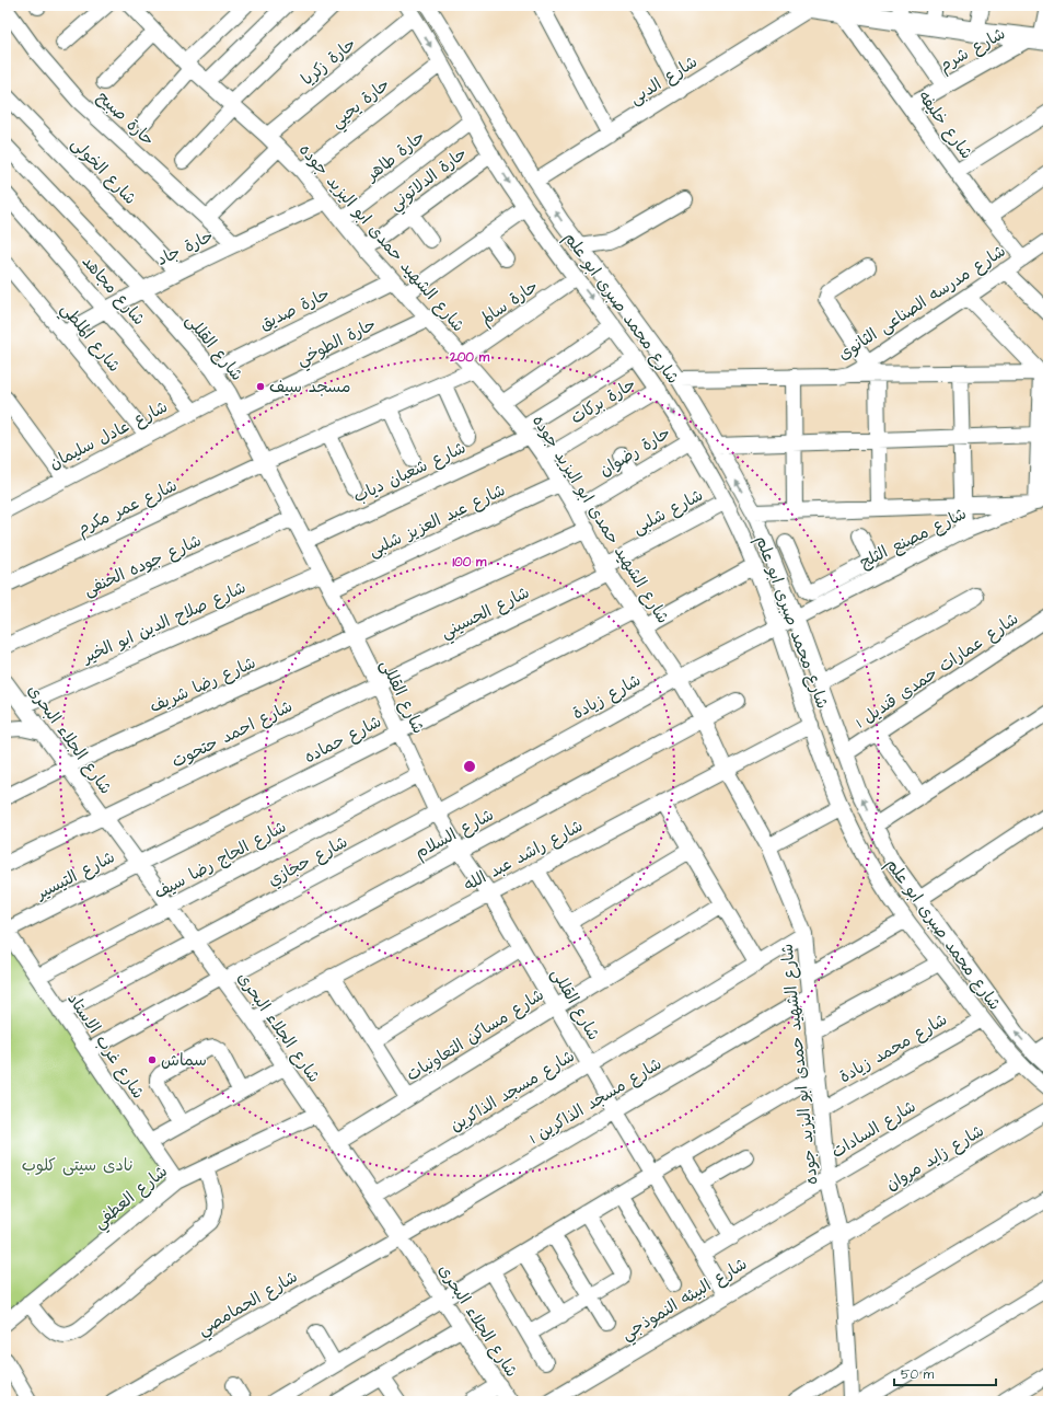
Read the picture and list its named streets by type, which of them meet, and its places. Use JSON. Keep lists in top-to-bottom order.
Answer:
{
  "streets": {
    "street": [
      "شارع شرم",
      "حارة زكريا",
      "شارع الدبى",
      "حارة يحيي",
      "حارة صبيح",
      "شارع خليفه",
      "حارة طاهر",
      "شارع الخولى",
      "حارة الدلاتوني",
      "شارع الشهيد حمدى ابو اليزيد جوده",
      "حارة جاد",
      "شارع مجاهد",
      "حارة سالم",
      "شارع مدرسه الصناعى الثانوى",
      "شارع محمد صبرى ابو علم",
      "حارة صديق",
      "شارع الملطي",
      "حارة الطوخي",
      "شارع القللى",
      "حارة بركات",
      "شارع عادل سليمان",
      "حارة رضوان",
      "شارع شعبان دياب",
      "شارع عمر مكرم",
      "شارع شلبى",
      "شارع عبد العزيز شلبى",
      "شارع مصنع الثلج",
      "شارع جوده الحنفى",
      "شارع الحسيني",
      "شارع صلاح الدين ابو الخير",
      "شارع عمارات حمدى قنديل 1",
      "شارع رضا شريف",
      "شارع زيادة",
      "شارع احمد حتحوت",
      "شارع الجلاء البحرى",
      "شارع حماده",
      "شارع السلام",
      "شارع راشد عبد الله",
      "شارع الحاج رضا سيف",
      "شارع حجازي",
      "شارع التيسير",
      "شارع مساكن التعاونيات",
      "شارع غرب الاستاد",
      "شارع محمد زيادة",
      "شارع مسجد الذاكرين",
      "شارع مسجد الذاكرين 1",
      "شارع السادات",
      "شارع زايد مروان",
      "شارع العطفي",
      "شارع البيئه النموذجي",
      "شارع الحمامصي"
    ]
  },
  "crossings": [
    ["شارع شرم", "شارع خليفه"],
    ["حارة زكريا", "شارع الشهيد حمدى ابو اليزيد جوده"],
    ["حارة زكريا", "شارع محمد صبرى ابو علم"],
    ["شارع الدبى", "شارع محمد صبرى ابو علم"],
    ["حارة يحيي", "شارع الشهيد حمدى ابو اليزيد جوده"],
    ["حارة يحيي", "شارع محمد صبرى ابو علم"],
    ["حارة صبيح", "حارة جاد"],
    ["شارع خليفه", "شارع مدرسه الصناعى الثانوى"],
    ["حارة طاهر", "شارع الشهيد حمدى ابو اليزيد جوده"],
    ["حارة طاهر", "شارع محمد صبرى ابو علم"],
    ["شارع الخولى", "حارة جاد"],
    ["حارة الدلاتوني", "شارع الشهيد حمدى ابو اليزيد جوده"],
    ["حارة الدلاتوني", "شارع محمد صبرى ابو علم"],
    ["شارع الشهيد حمدى ابو اليزيد جوده", "حارة جاد"],
    ["شارع الشهيد حمدى ابو اليزيد جوده", "حارة سالم"],
    ["شارع الشهيد حمدى ابو اليزيد جوده", "حارة صديق"],
    ["شارع الشهيد حمدى ابو اليزيد جوده", "حارة الطوخي"],
    ["شارع الشهيد حمدى ابو اليزيد جوده", "حارة بركات"],
    ["شارع الشهيد حمدى ابو اليزيد جوده", "حارة رضوان"],
    ["شارع الشهيد حمدى ابو اليزيد جوده", "شارع شعبان دياب"],
    ["شارع الشهيد حمدى ابو اليزيد جوده", "شارع عمر مكرم"],
    ["شارع الشهيد حمدى ابو اليزيد جوده", "شارع شلبى"],
    ["شارع الشهيد حمدى ابو اليزيد جوده", "شارع عبد العزيز شلبى"],
    ["شارع الشهيد حمدى ابو اليزيد جوده", "شارع الحسيني"],
    ["شارع الشهيد حمدى ابو اليزيد جوده", "شارع رضا شريف"],
    ["شارع الشهيد حمدى ابو اليزيد جوده", "شارع زيادة"],
    ["شارع الشهيد حمدى ابو اليزيد جوده", "شارع حماده"],
    ["شارع الشهيد حمدى ابو اليزيد جوده", "شارع السلام"],
    ["شارع الشهيد حمدى ابو اليزيد جوده", "شارع راشد عبد الله"],
    ["شارع الشهيد حمدى ابو اليزيد جوده", "شارع محمد زيادة"],
    ["شارع الشهيد حمدى ابو اليزيد جوده", "شارع مسجد الذاكرين"],
    ["شارع الشهيد حمدى ابو اليزيد جوده", "شارع مسجد الذاكرين 1"],
    ["شارع الشهيد حمدى ابو اليزيد جوده", "شارع السادات"],
    ["شارع الشهيد حمدى ابو اليزيد جوده", "شارع زايد مروان"],
    ["شارع الشهيد حمدى ابو اليزيد جوده", "شارع البيئه النموذجي"],
    ["حارة جاد", "شارع مجاهد"],
    ["حارة جاد", "شارع الملطي"],
    ["حارة جاد", "شارع القللى"],
    ["شارع مجاهد", "شارع عادل سليمان"],
    ["حارة سالم", "شارع محمد صبرى ابو علم"],
    ["شارع مدرسه الصناعى الثانوى", "شارع محمد صبرى ابو علم"],
    ["شارع محمد صبرى ابو علم", "حارة بركات"],
    ["شارع محمد صبرى ابو علم", "حارة رضوان"],
    ["شارع محمد صبرى ابو علم", "شارع شعبان دياب"],
    ["شارع محمد صبرى ابو علم", "شارع شلبى"],
    ["شارع محمد صبرى ابو علم", "شارع مصنع الثلج"],
    ["شارع محمد صبرى ابو علم", "شارع عمارات حمدى قنديل 1"],
    ["شارع محمد صبرى ابو علم", "شارع زيادة"],
    ["شارع محمد صبرى ابو علم", "شارع راشد عبد الله"],
    ["شارع محمد صبرى ابو علم", "شارع محمد زيادة"],
    ["شارع محمد صبرى ابو علم", "شارع السادات"],
    ["حارة صديق", "شارع القللى"],
    ["شارع الملطي", "شارع عادل سليمان"],
    ["حارة الطوخي", "شارع القللى"],
    ["شارع القللى", "شارع عادل سليمان"],
    ["شارع القللى", "شارع شعبان دياب"],
    ["شارع القللى", "شارع عمر مكرم"],
    ["شارع القللى", "شارع عبد العزيز شلبى"],
    ["شارع القللى", "شارع جوده الحنفى"],
    ["شارع القللى", "شارع الحسيني"],
    ["شارع القللى", "شارع صلاح الدين ابو الخير"],
    ["شارع القللى", "شارع رضا شريف"],
    ["شارع القللى", "شارع زيادة"],
    ["شارع القللى", "شارع احمد حتحوت"],
    ["شارع القللى", "شارع حماده"],
    ["شارع القللى", "شارع السلام"],
    ["شارع القللى", "شارع راشد عبد الله"],
    ["شارع القللى", "شارع الحاج رضا سيف"],
    ["شارع القللى", "شارع حجازي"],
    ["شارع القللى", "شارع مساكن التعاونيات"],
    ["شارع القللى", "شارع مسجد الذاكرين"],
    ["شارع القللى", "شارع مسجد الذاكرين 1"],
    ["شارع القللى", "شارع السادات"],
    ["شارع القللى", "شارع البيئه النموذجي"],
    ["شارع شلبى", "شارع الحسيني"],
    ["شارع مصنع الثلج", "شارع زيادة"],
    ["شارع الحسيني", "شارع احمد حتحوت"],
    ["شارع صلاح الدين ابو الخير", "شارع الجلاء البحرى"],
    ["شارع رضا شريف", "شارع الجلاء البحرى"],
    ["شارع زيادة", "شارع حجازي"],
    ["شارع احمد حتحوت", "شارع الجلاء البحرى"],
    ["شارع الجلاء البحرى", "شارع حماده"],
    ["شارع الجلاء البحرى", "شارع السلام"],
    ["شارع الجلاء البحرى", "شارع راشد عبد الله"],
    ["شارع الجلاء البحرى", "شارع الحاج رضا سيف"],
    ["شارع الجلاء البحرى", "شارع حجازي"],
    ["شارع الجلاء البحرى", "شارع التيسير"],
    ["شارع الجلاء البحرى", "شارع مساكن التعاونيات"],
    ["شارع الجلاء البحرى", "شارع مسجد الذاكرين"],
    ["شارع الجلاء البحرى", "شارع مسجد الذاكرين 1"],
    ["شارع الجلاء البحرى", "شارع العطفي"],
    ["شارع الجلاء البحرى", "شارع الحمامصي"],
    ["شارع حماده", "شارع التيسير"],
    ["شارع السلام", "شارع غرب الاستاد"],
    ["شارع الحاج رضا سيف", "شارع غرب الاستاد"],
    ["شارع حجازي", "شارع غرب الاستاد"],
    ["شارع التيسير", "شارع غرب الاستاد"],
    ["شارع غرب الاستاد", "شارع العطفي"],
    ["شارع مسجد الذاكرين 1", "شارع الحمامصي"],
    ["شارع زايد مروان", "شارع البيئه النموذجي"]
  ],
  "parks": ["نادى سيتى كلوب"],
  "places": ["مسجد سيف", "سماش"],
  "scale_bar": "50 m",
  "rings": ["200 m", "100 m"]
}
